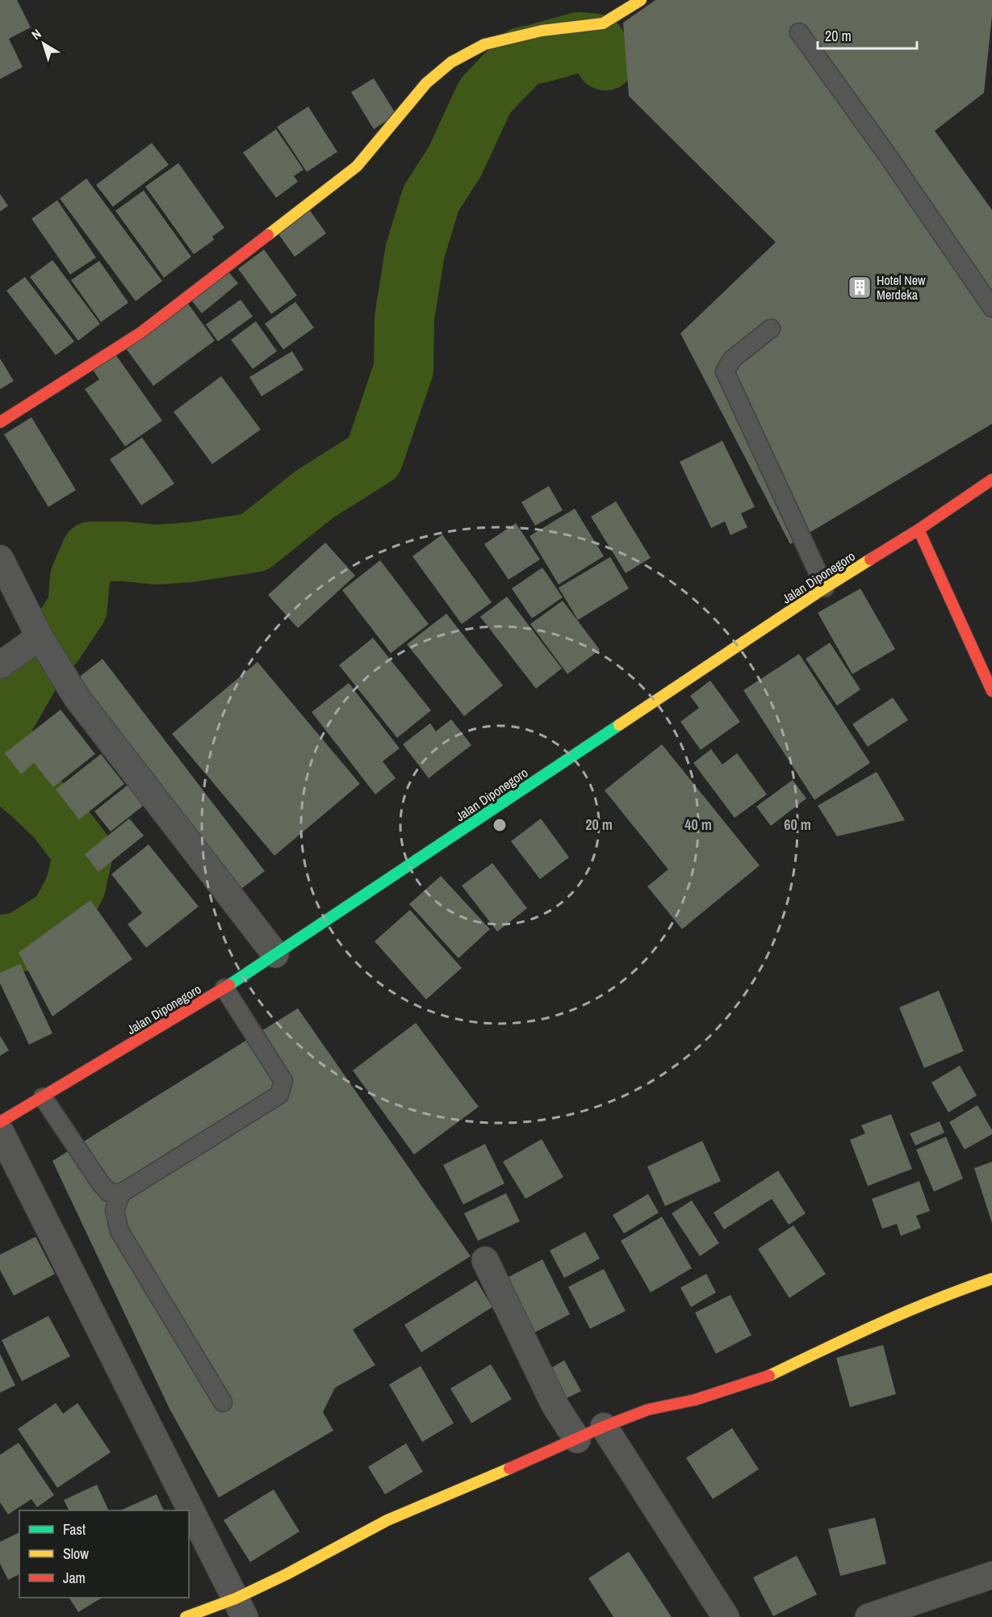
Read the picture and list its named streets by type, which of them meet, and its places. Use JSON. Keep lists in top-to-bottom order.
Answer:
{
  "streets": {
    "street": ["Jalan Diponegoro"]
  },
  "places": {
    "building": ["Hotel New Merdeka"]
  },
  "legend": ["Fast", "Slow", "Jam"],
  "scale_bar": "20 m",
  "north": "top left",
  "rings": ["20 m", "40 m", "60 m"]
}
